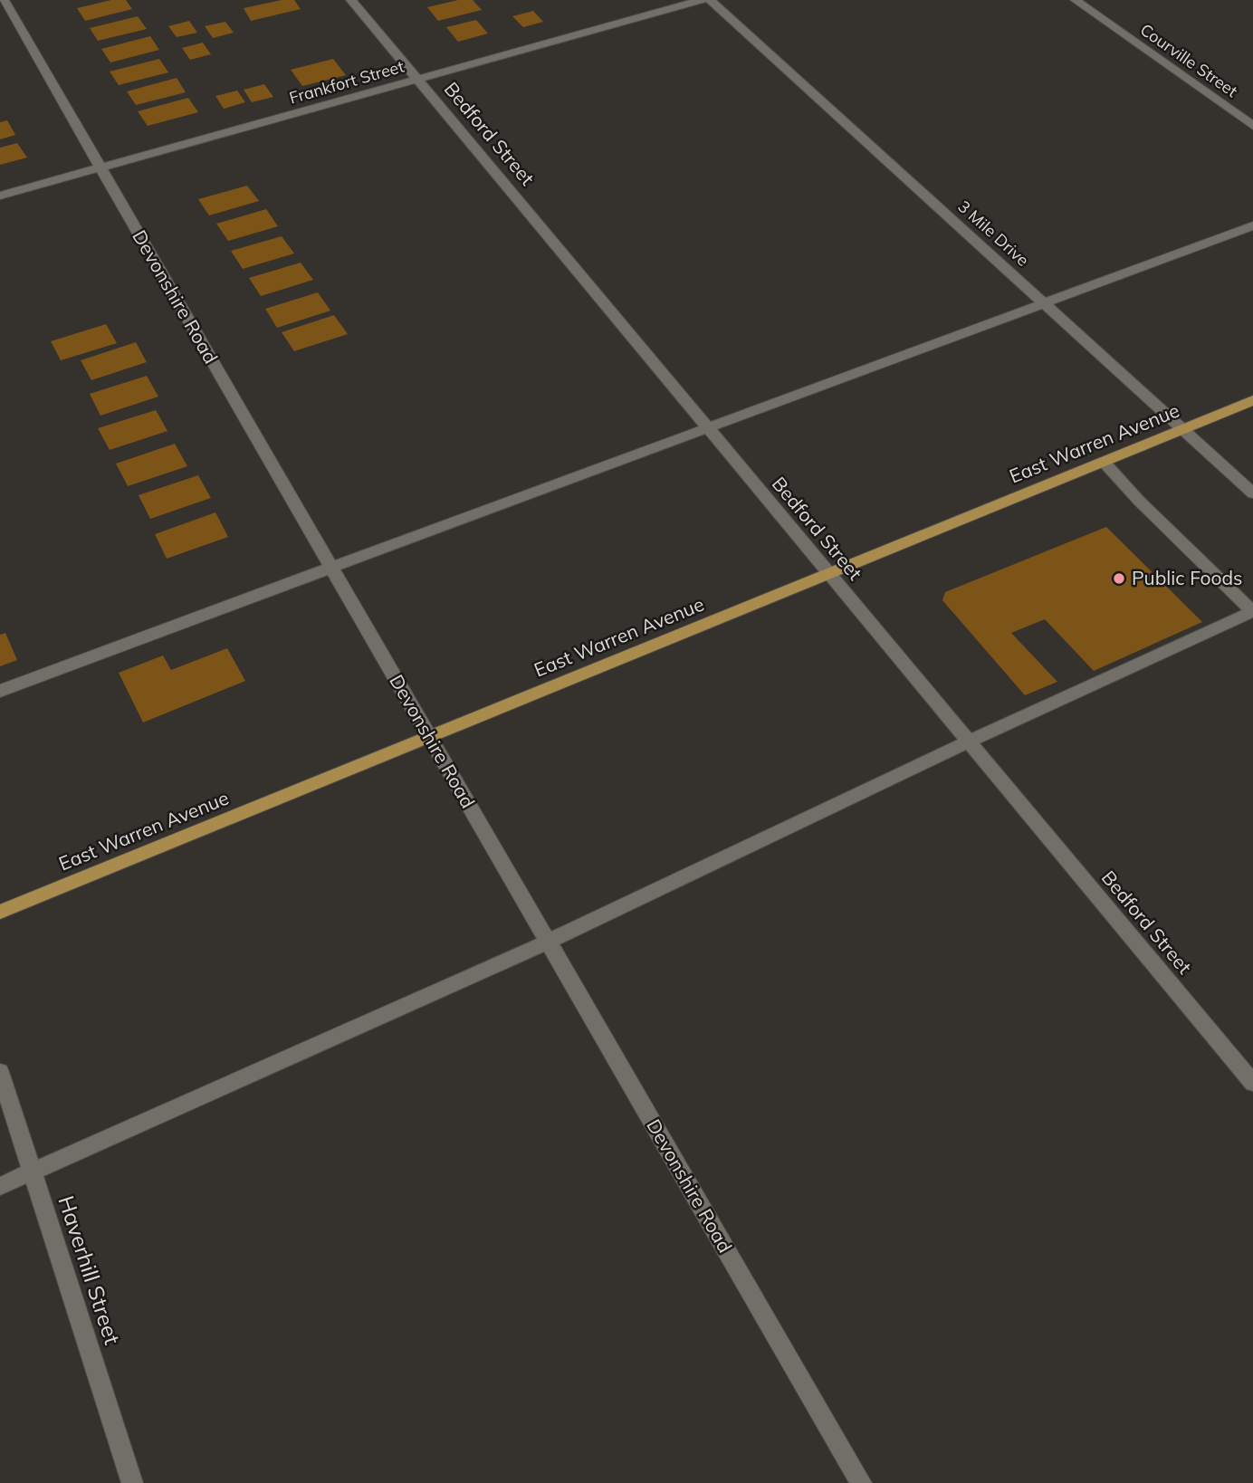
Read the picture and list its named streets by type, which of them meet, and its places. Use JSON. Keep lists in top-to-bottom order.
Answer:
{
  "streets": {
    "main road": ["East Warren Avenue"],
    "street": [
      "Courville Street",
      "Frankfort Street",
      "Bedford Street",
      "3 Mile Drive",
      "Devonshire Road",
      "Haverhill Street"
    ]
  },
  "crossings": [
    ["Frankfort Street", "Bedford Street"],
    ["Frankfort Street", "Devonshire Road"],
    ["Bedford Street", "East Warren Avenue"],
    ["3 Mile Drive", "East Warren Avenue"],
    ["Devonshire Road", "East Warren Avenue"]
  ],
  "places": ["Public Foods"]
}
